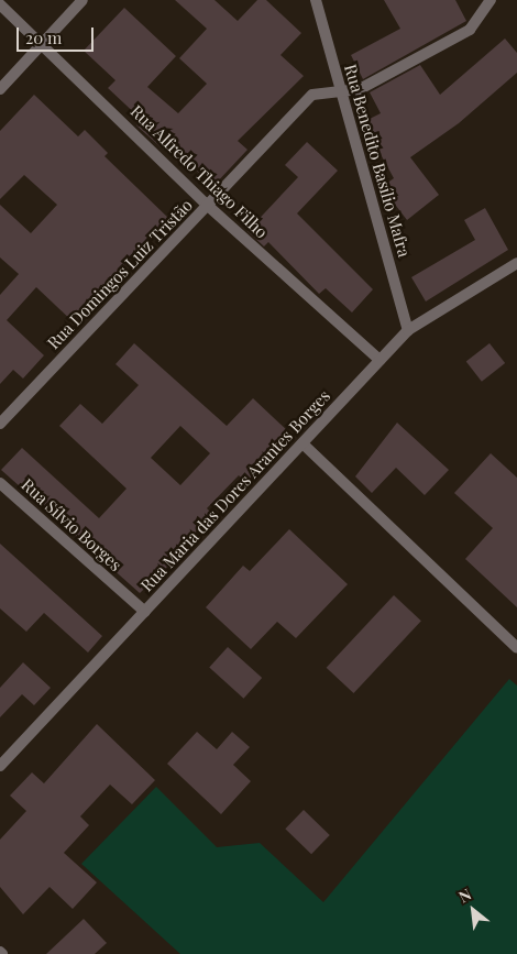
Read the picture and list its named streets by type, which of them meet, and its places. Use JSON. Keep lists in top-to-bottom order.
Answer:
{
  "streets": {
    "street": [
      "Rua Benedito Basílio Mafra",
      "Rua Alfredo Thiago Filho",
      "Rua Domingos Luiz Tristão",
      "Rua Maria das Dores Arantes Borges",
      "Rua Sílvio Borges"
    ]
  },
  "crossings": [
    ["Rua Benedito Basílio Mafra", "Rua Domingos Luiz Tristão"],
    ["Rua Benedito Basílio Mafra", "Rua Maria das Dores Arantes Borges"],
    ["Rua Alfredo Thiago Filho", "Rua Domingos Luiz Tristão"],
    ["Rua Alfredo Thiago Filho", "Rua Maria das Dores Arantes Borges"],
    ["Rua Maria das Dores Arantes Borges", "Rua Sílvio Borges"]
  ],
  "scale_bar": "20 m",
  "north": "top left"
}
